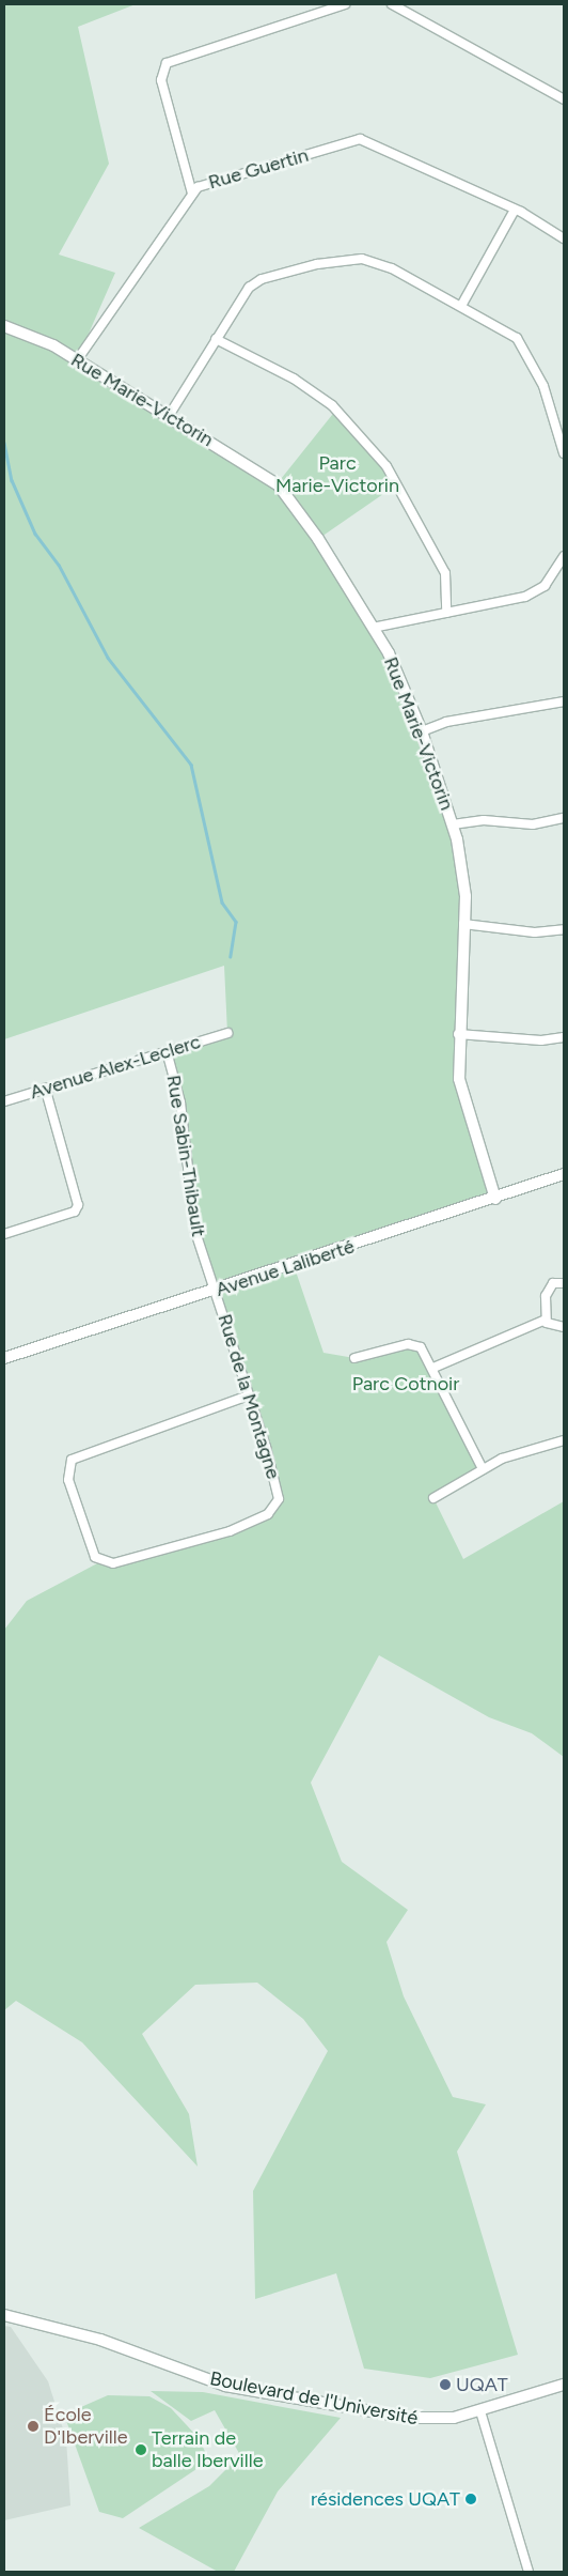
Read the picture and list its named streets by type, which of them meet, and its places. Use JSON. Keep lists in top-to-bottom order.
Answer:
{
  "streets": {
    "street": [
      "Rue Guertin",
      "Rue Marie-Victorin",
      "Avenue Alex-Leclerc",
      "Rue Sabin-Thibault",
      "Avenue Laliberté",
      "Rue de la Montagne",
      "Boulevard de l'Université"
    ]
  },
  "crossings": [
    ["Rue Guertin", "Rue Marie-Victorin"],
    ["Rue Marie-Victorin", "Avenue Laliberté"],
    ["Avenue Alex-Leclerc", "Rue Sabin-Thibault"],
    ["Rue Sabin-Thibault", "Avenue Laliberté"],
    ["Rue Sabin-Thibault", "Rue de la Montagne"],
    ["Avenue Laliberté", "Rue de la Montagne"]
  ],
  "parks": ["Parc Marie-Victorin", "Parc Cotnoir"],
  "places": [
    "UQAT",
    "École D'Iberville",
    "Terrain de balle Iberville",
    "résidences UQAT"
  ]
}
